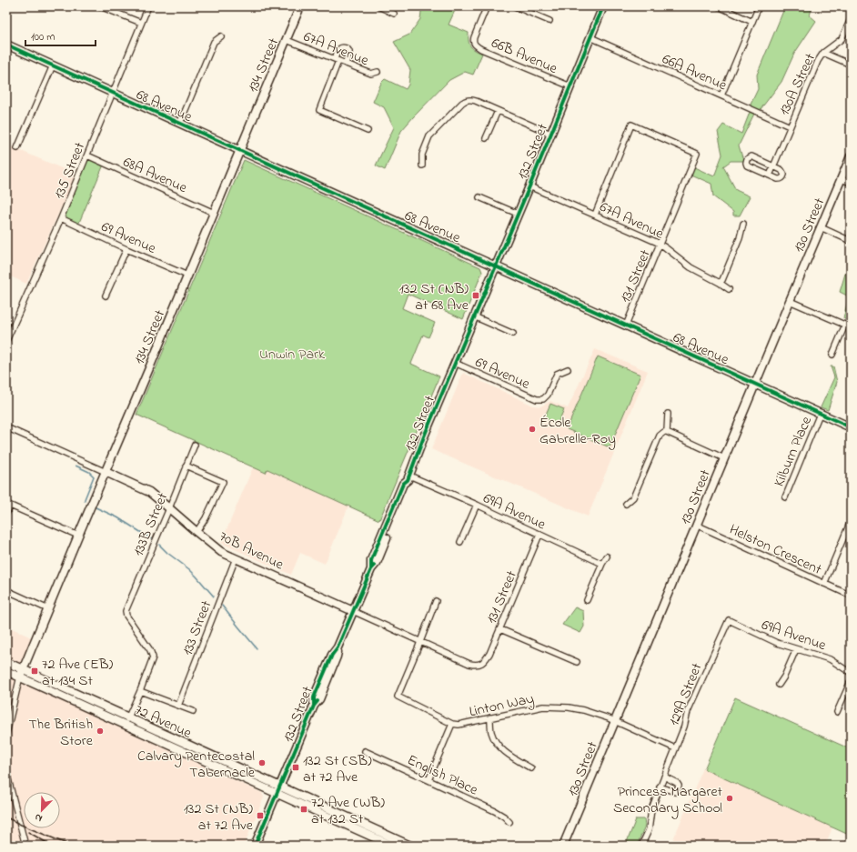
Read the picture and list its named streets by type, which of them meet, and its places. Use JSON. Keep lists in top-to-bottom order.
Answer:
{
  "streets": {
    "street": [
      "67A Avenue",
      "66B Avenue",
      "134 Street",
      "66A Avenue",
      "130A Street",
      "68 Avenue",
      "132 Street",
      "135 Street",
      "68A Avenue",
      "130 Street",
      "69 Avenue",
      "131 Street",
      "Kilburn Place",
      "69A Avenue",
      "133B Street",
      "Helston Crescent",
      "70B Avenue",
      "133 Street",
      "129A Street",
      "Linton Way",
      "72 Avenue",
      "English Place"
    ]
  },
  "crossings": [
    ["67A Avenue", "134 Street"],
    ["67A Avenue", "132 Street"],
    ["67A Avenue", "131 Street"],
    ["66B Avenue", "132 Street"],
    ["134 Street", "68 Avenue"],
    ["134 Street", "68A Avenue"],
    ["134 Street", "69 Avenue"],
    ["134 Street", "70B Avenue"],
    ["134 Street", "72 Avenue"],
    ["66A Avenue", "130A Street"],
    ["66A Avenue", "132 Street"],
    ["68 Avenue", "132 Street"],
    ["68 Avenue", "135 Street"],
    ["68 Avenue", "130 Street"],
    ["68 Avenue", "131 Street"],
    ["68 Avenue", "Kilburn Place"],
    ["132 Street", "69 Avenue"],
    ["132 Street", "69A Avenue"],
    ["132 Street", "70B Avenue"],
    ["132 Street", "72 Avenue"],
    ["135 Street", "68A Avenue"],
    ["135 Street", "69 Avenue"],
    ["130 Street", "Helston Crescent"],
    ["130 Street", "Linton Way"],
    ["131 Street", "69A Avenue"],
    ["131 Street", "70B Avenue"],
    ["69A Avenue", "129A Street"],
    ["133B Street", "70B Avenue"],
    ["70B Avenue", "133 Street"],
    ["70B Avenue", "Linton Way"]
  ],
  "parks": ["Unwin Park"],
  "places": {
    "transit": [
      "132 St (NB) at 68 Ave",
      "72 Ave (EB) at 134 St",
      "132 St (SB) at 72 Ave",
      "72 Ave (WB) at 132 St",
      "132 St (NB) at 72 Ave"
    ],
    "other": [
      "École Gabrelle-Roy",
      "The British Store",
      "Calvary Pentecostal Tabernacle",
      "Princess Margaret Secondary School"
    ]
  },
  "scale_bar": "100 m",
  "north": "bottom left"
}
